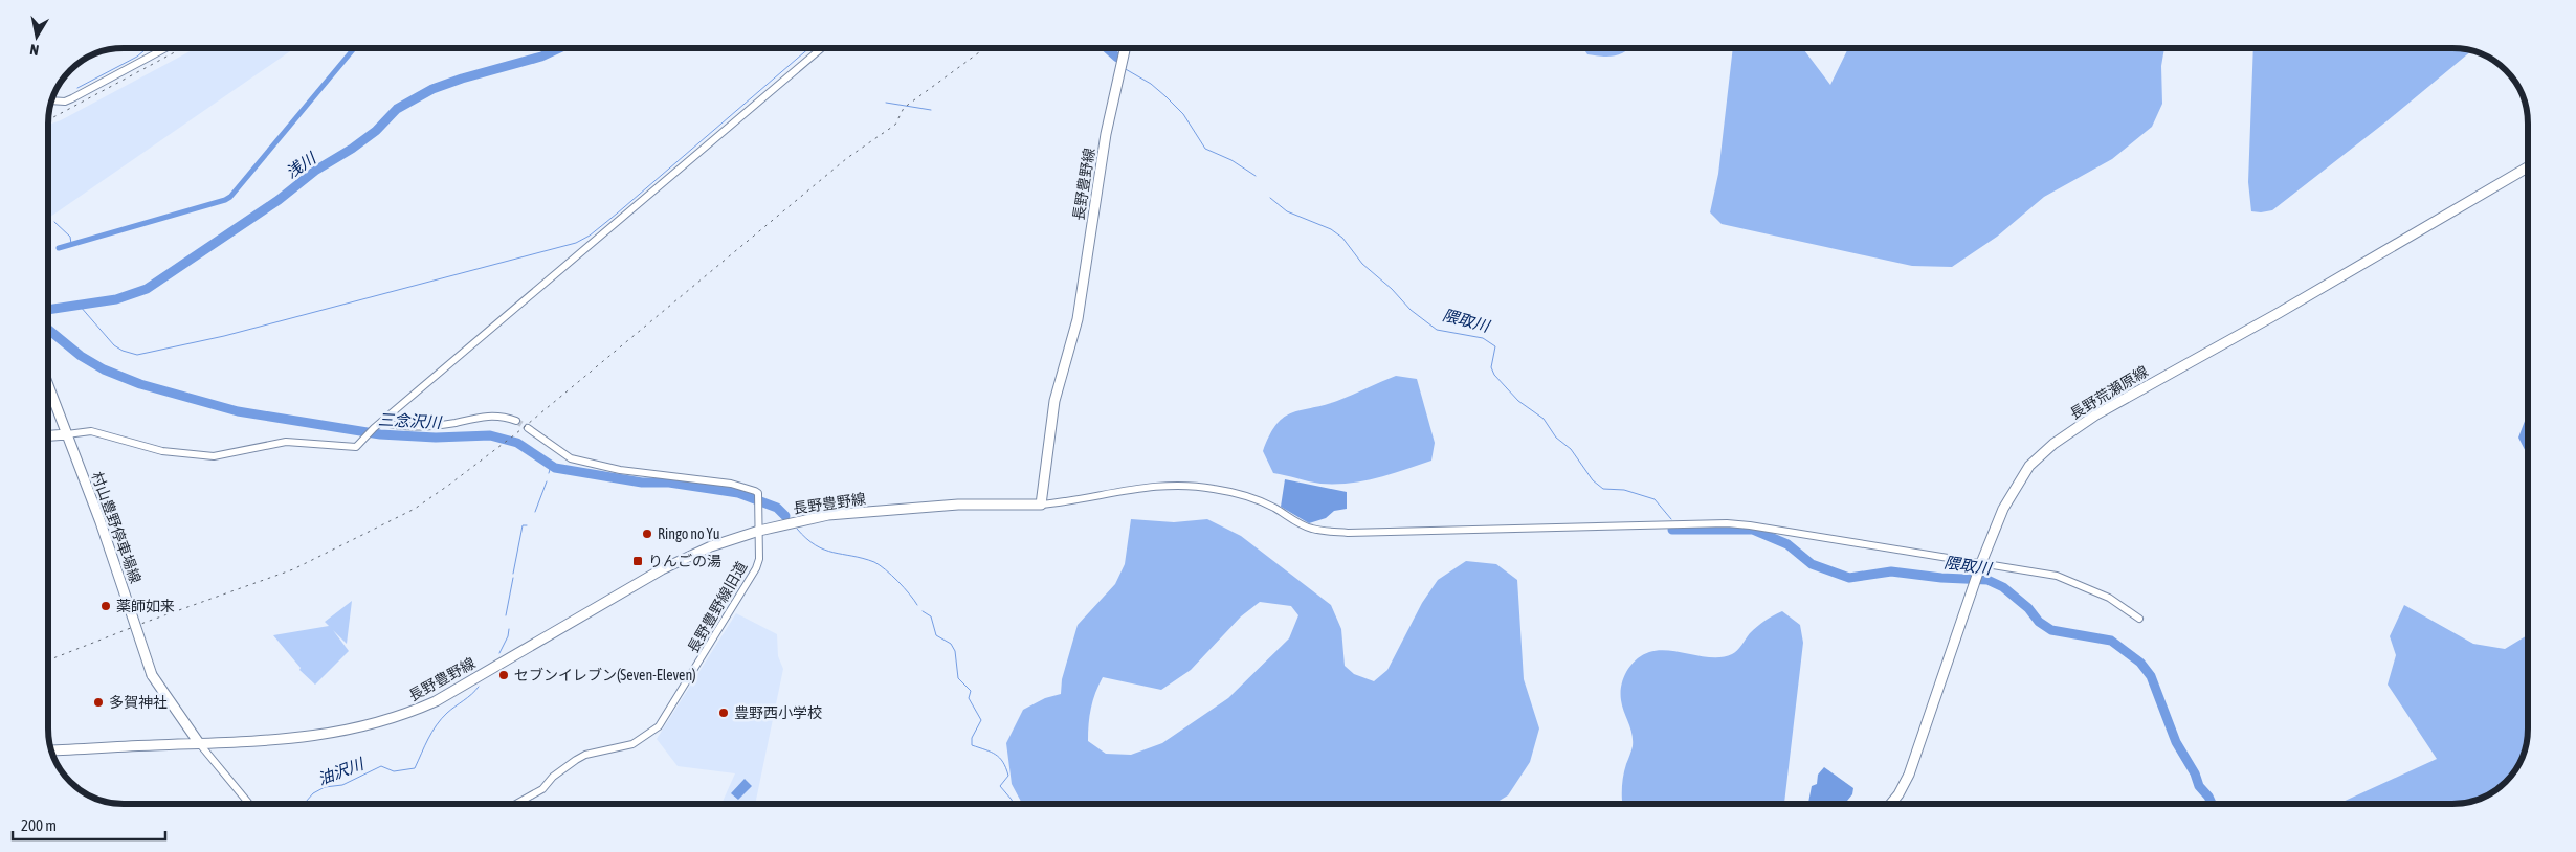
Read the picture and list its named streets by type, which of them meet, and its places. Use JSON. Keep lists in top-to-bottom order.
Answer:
{
  "streets": {
    "main road": ["長野豊野線", "長野荒瀬原線", "村山豊野停車場線"],
    "street": ["長野豊野線旧道"]
  },
  "crossings": [
    ["長野豊野線", "村山豊野停車場線"],
    ["長野豊野線", "長野豊野線旧道"]
  ],
  "water": [
    "浅川",
    "隈取川",
    "三念沢川",
    "油沢川"
  ],
  "places": {
    "other": [
      "Ringo no Yu",
      "薬師如来",
      "セブンイレブン(Seven-Eleven)",
      "多賀神社",
      "豊野西小学校"
    ],
    "transit": ["りんごの湯"]
  },
  "scale_bar": "200 m",
  "north": "bottom"
}
